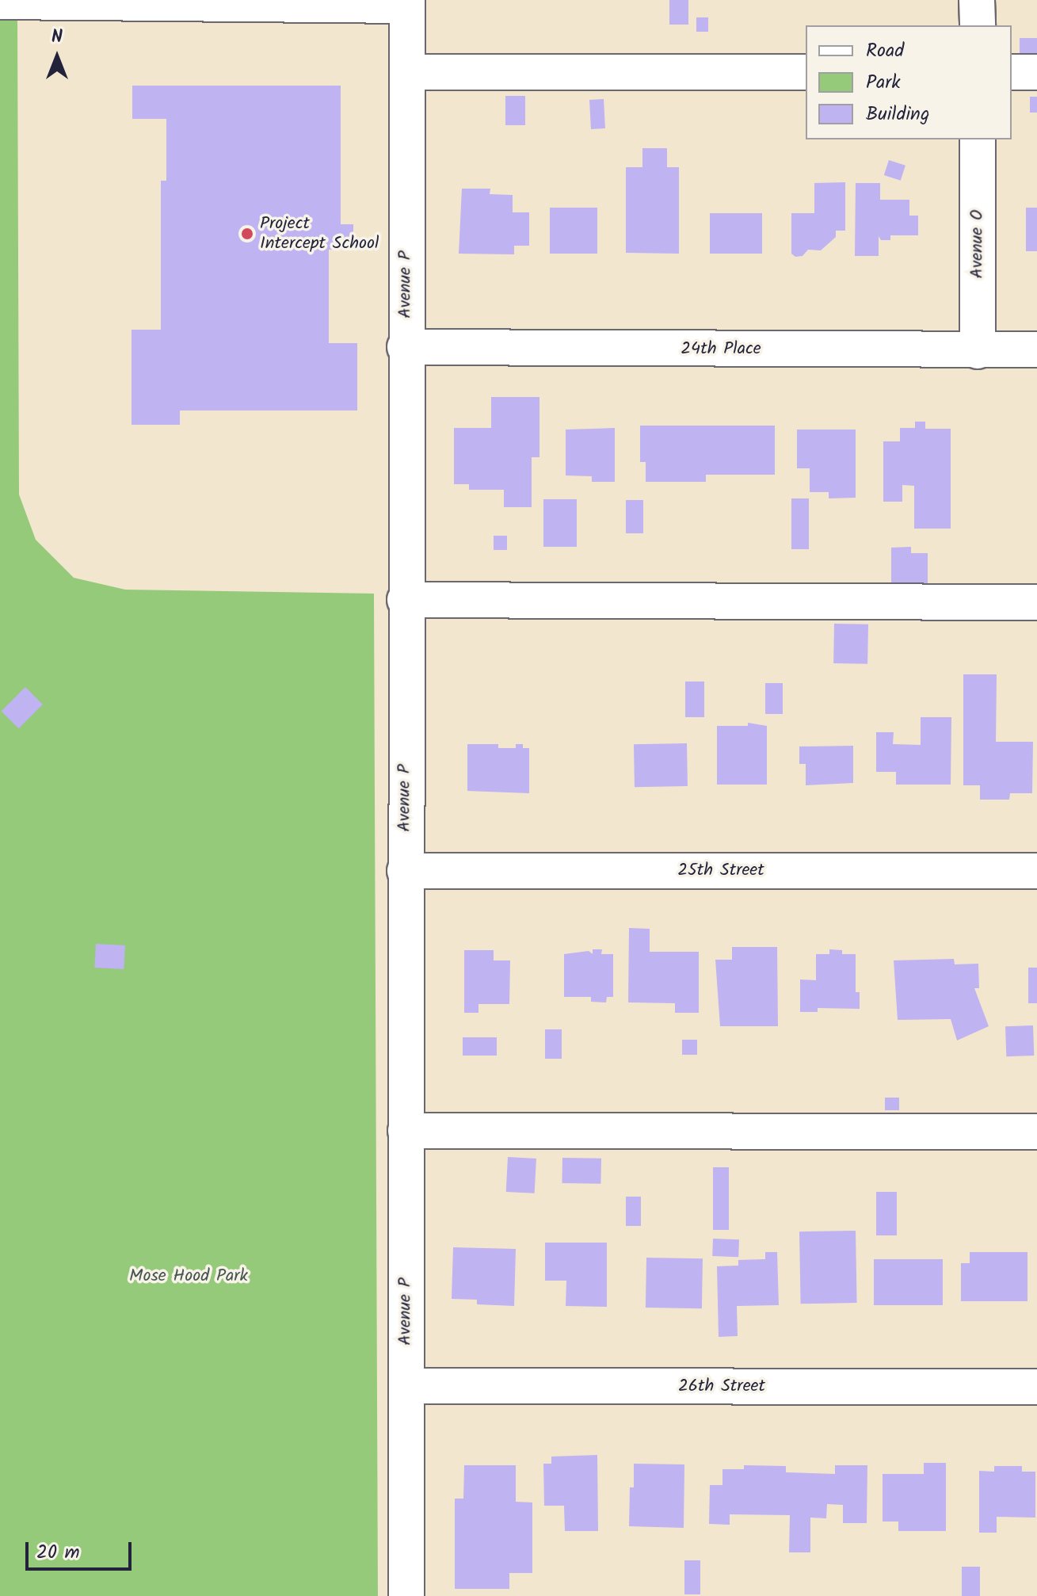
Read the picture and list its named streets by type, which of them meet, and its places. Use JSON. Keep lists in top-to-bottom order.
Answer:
{
  "streets": {
    "street": [
      "Avenue O",
      "Avenue P",
      "24th Place",
      "25th Street",
      "26th Street"
    ]
  },
  "crossings": [
    ["Avenue O", "24th Place"],
    ["Avenue P", "24th Place"],
    ["Avenue P", "25th Street"],
    ["Avenue P", "26th Street"]
  ],
  "parks": ["Mose Hood Park"],
  "places": ["Project Intercept School"],
  "legend": ["Road", "Park", "Building"],
  "scale_bar": "20 m",
  "north": "top"
}
